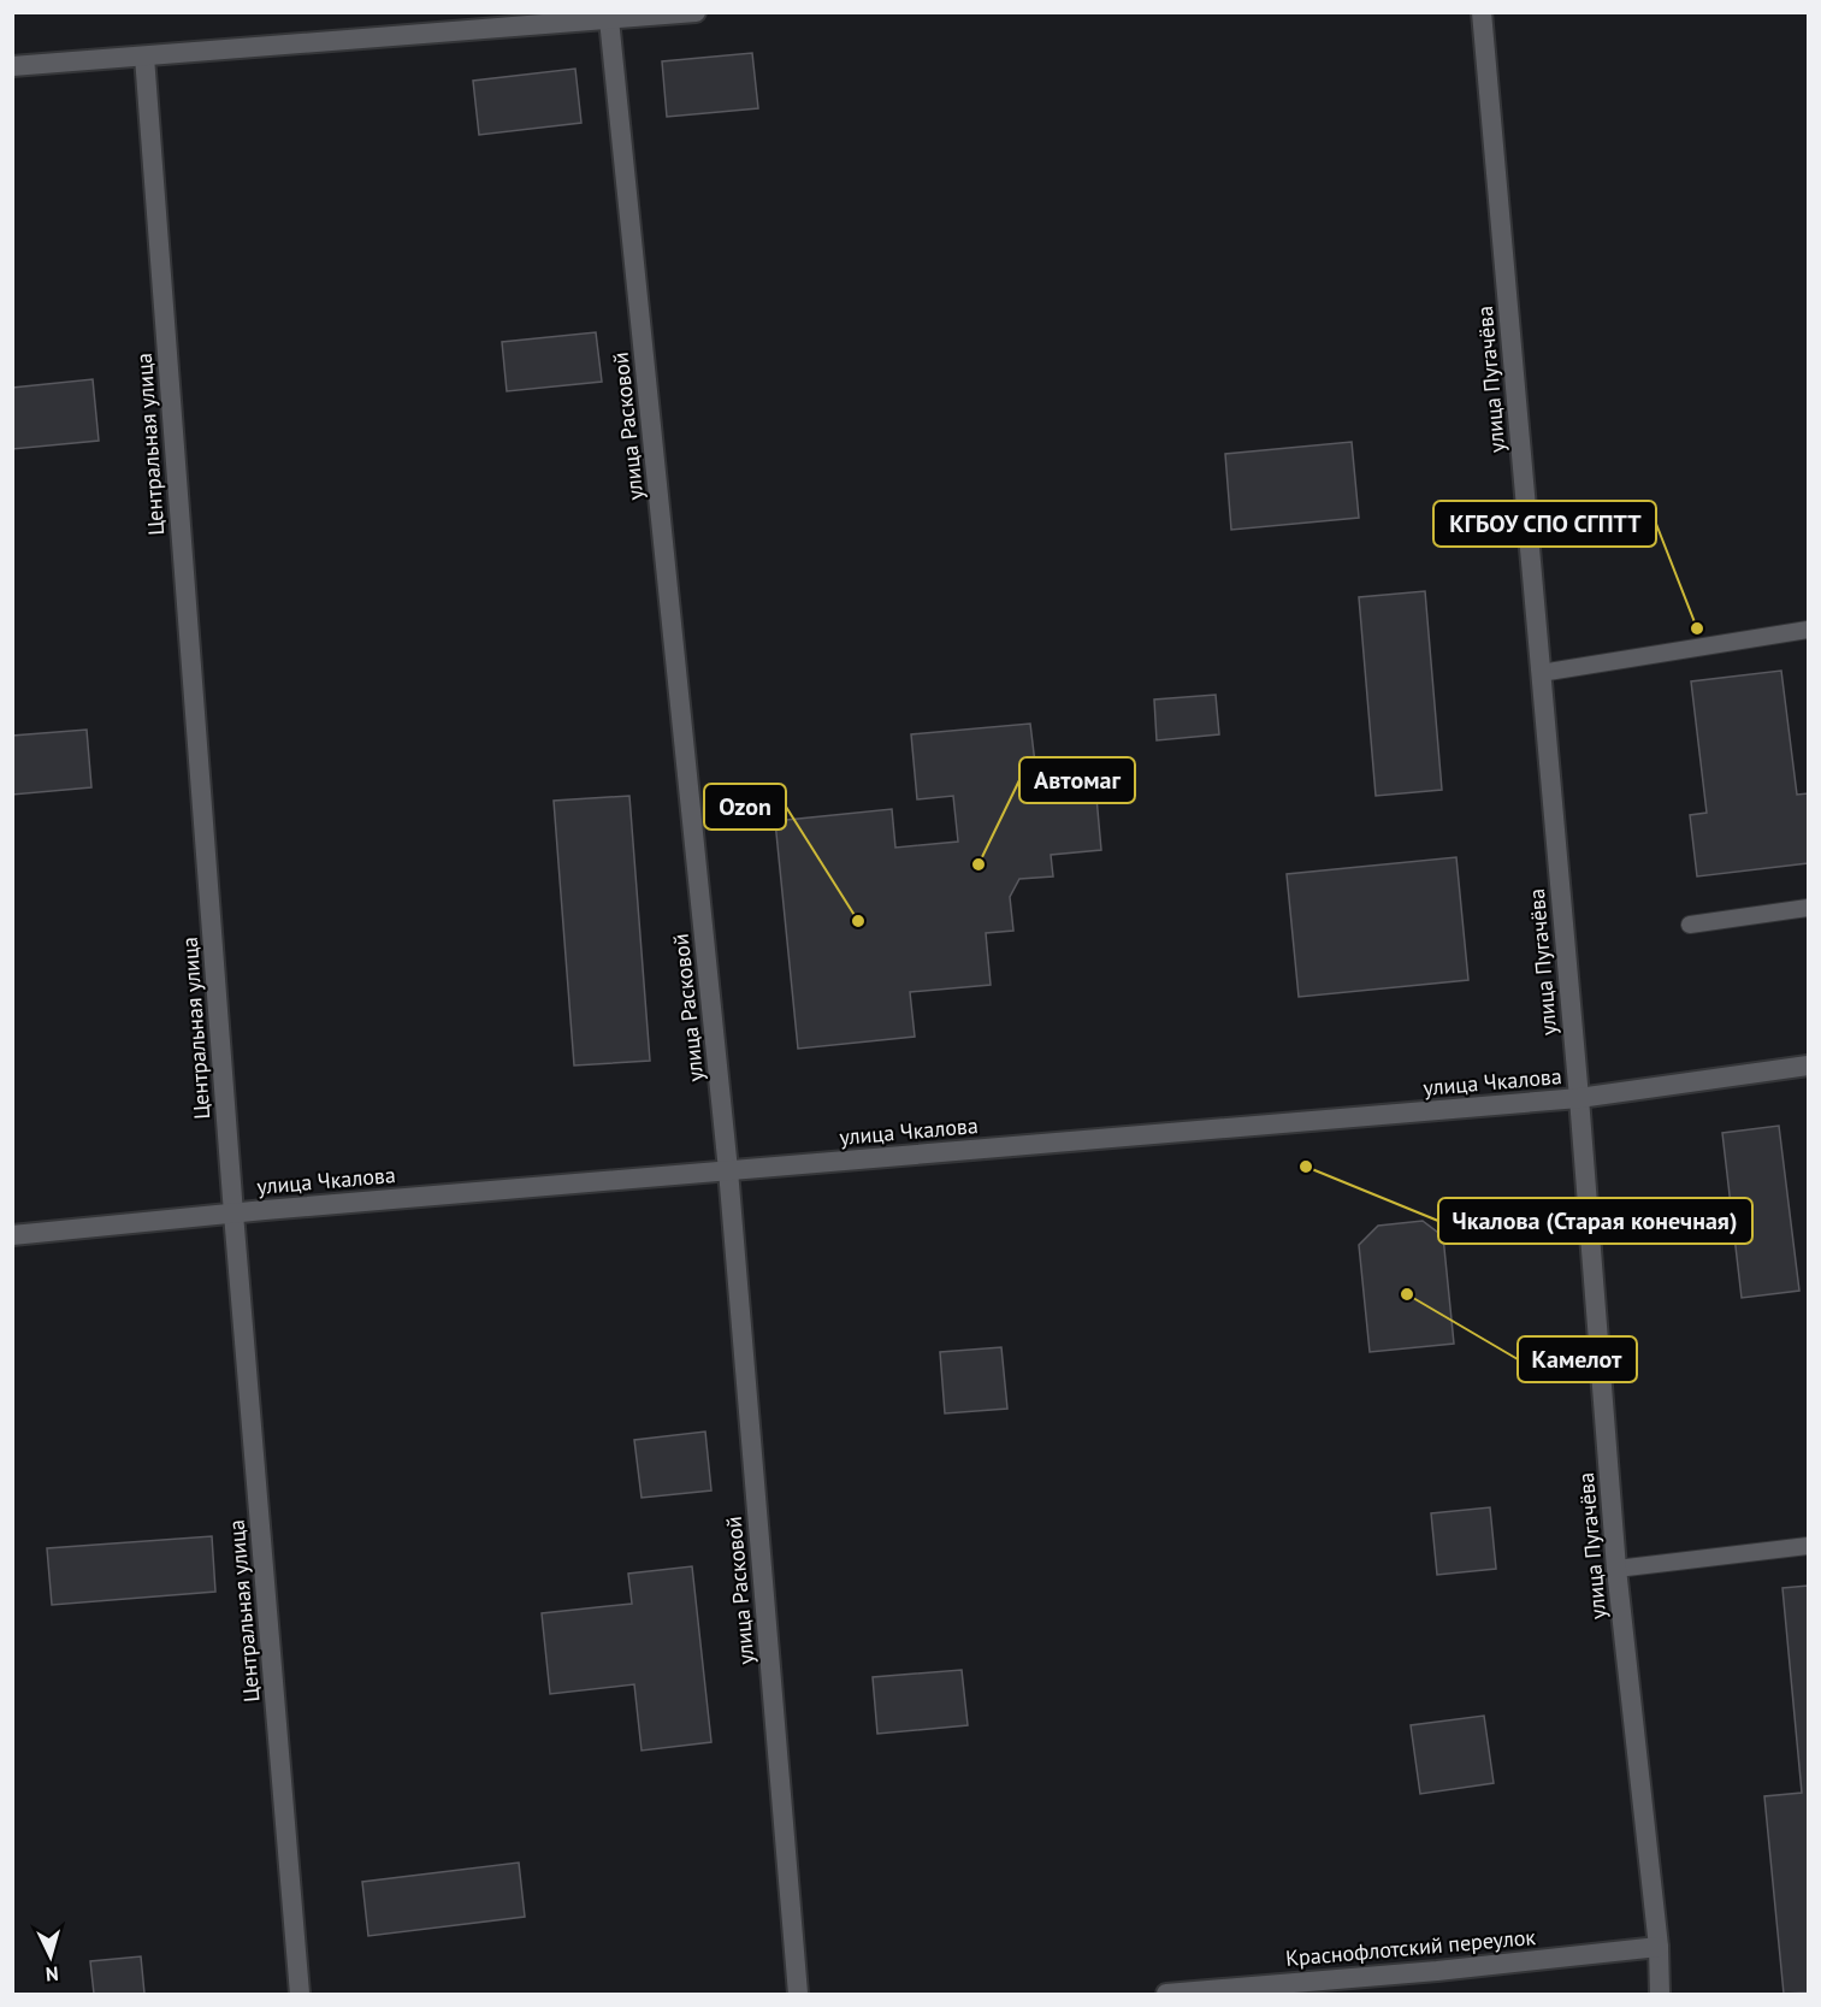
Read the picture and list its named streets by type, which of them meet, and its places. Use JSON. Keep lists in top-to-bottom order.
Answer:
{
  "streets": {
    "street": [
      "улица Пугачёва",
      "улица Расковой",
      "Центральная улица",
      "улица Чкалова",
      "Краснофлотский переулок"
    ]
  },
  "crossings": [
    ["улица Пугачёва", "улица Чкалова"],
    ["улица Пугачёва", "Краснофлотский переулок"],
    ["улица Расковой", "улица Чкалова"],
    ["Центральная улица", "улица Чкалова"]
  ],
  "places": [
    "КГБОУ СПО СГПТТ",
    "Автомаг",
    "Ozon",
    "Чкалова (Старая конечная)",
    "Камелот"
  ],
  "north": "bottom"
}
